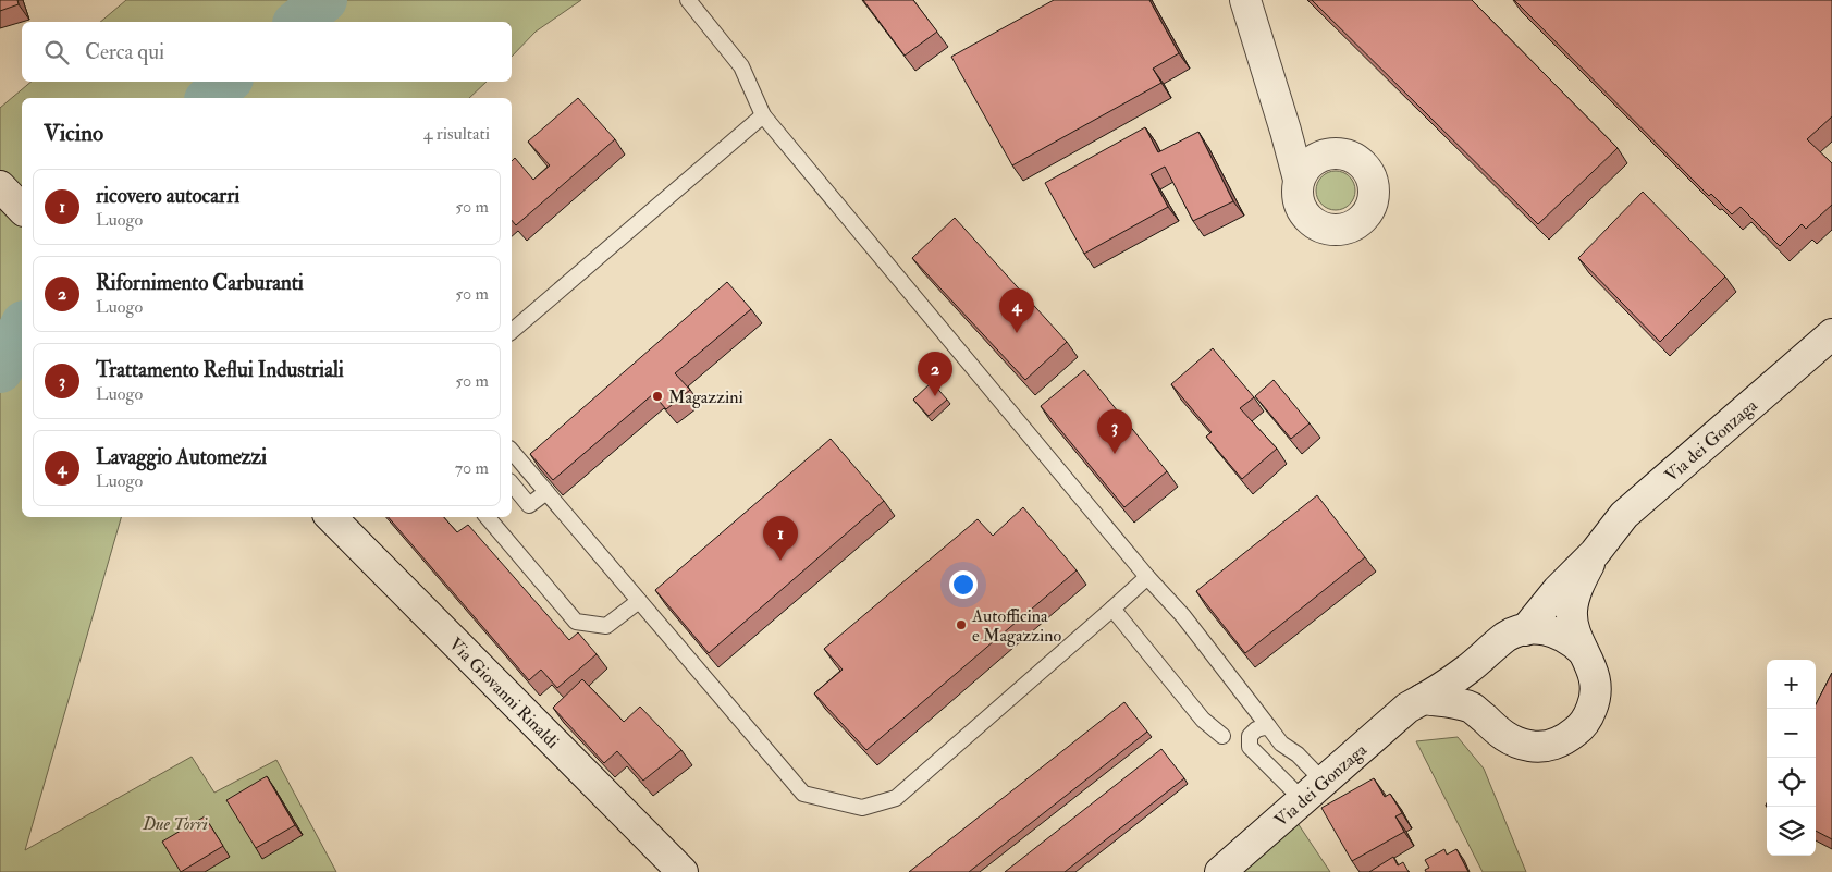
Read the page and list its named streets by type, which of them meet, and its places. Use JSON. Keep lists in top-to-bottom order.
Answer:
{
  "streets": {
    "main road": ["Via dei Gonzaga", "Via Giovanni Rinaldi"]
  },
  "parks": ["Due Torri"],
  "places": ["Magazzini", "Autofficina e Magazzino"],
  "page": {
    "search": "Cerca qui",
    "heading": ["Vicino", "4 risultati"],
    "list": [
      {
        "mark": "1",
        "name": "ricovero autocarri",
        "note": "Luogo",
        "value": "50 m"
      },
      {
        "mark": "2",
        "name": "Rifornimento Carburanti",
        "note": "Luogo",
        "value": "50 m"
      },
      {
        "mark": "3",
        "name": "Trattamento Reflui Industriali",
        "note": "Luogo",
        "value": "50 m"
      },
      {
        "mark": "4",
        "name": "Lavaggio Automezzi",
        "note": "Luogo",
        "value": "70 m"
      }
    ],
    "pins": [
      "4",
      "2",
      "3",
      "1"
    ],
    "map_buttons": ["+", "−"]
  }
}
